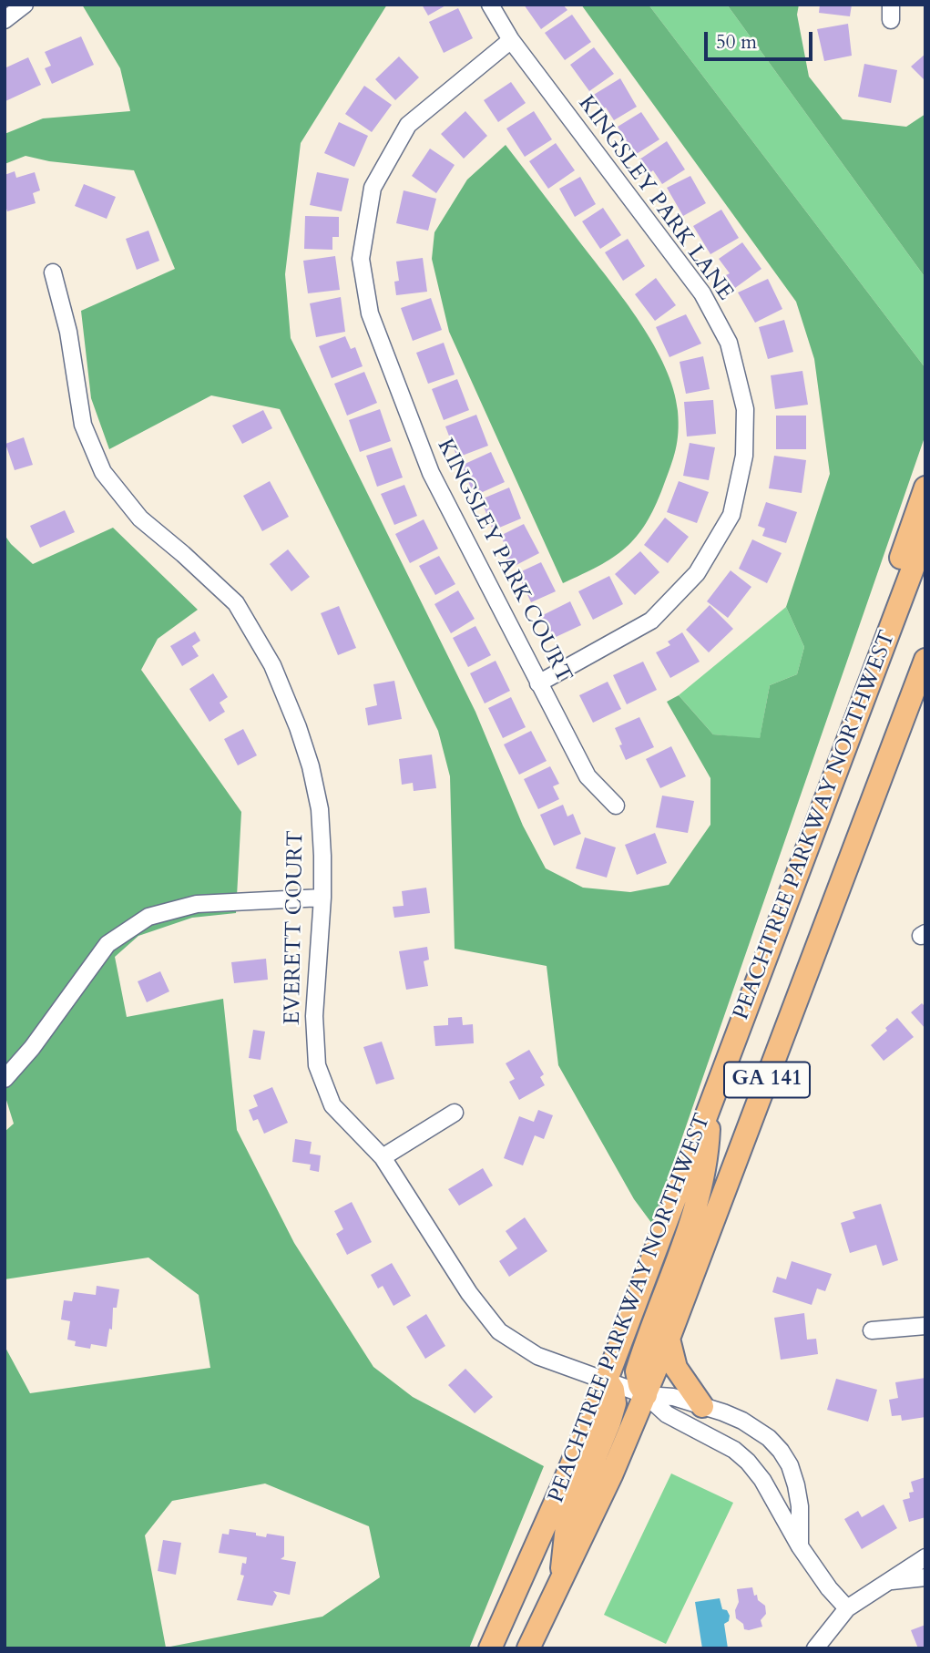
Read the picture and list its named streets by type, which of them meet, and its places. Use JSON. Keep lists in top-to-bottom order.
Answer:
{
  "streets": {
    "highway": ["PEACHTREE PARKWAY NORTHWEST", "GA 141"],
    "street": ["KINGSLEY PARK LANE", "KINGSLEY PARK COURT", "EVERETT COURT"]
  },
  "crossings": [
    ["KINGSLEY PARK LANE", "KINGSLEY PARK COURT"],
    ["PEACHTREE PARKWAY NORTHWEST", "EVERETT COURT"]
  ],
  "scale_bar": "50 m"
}
